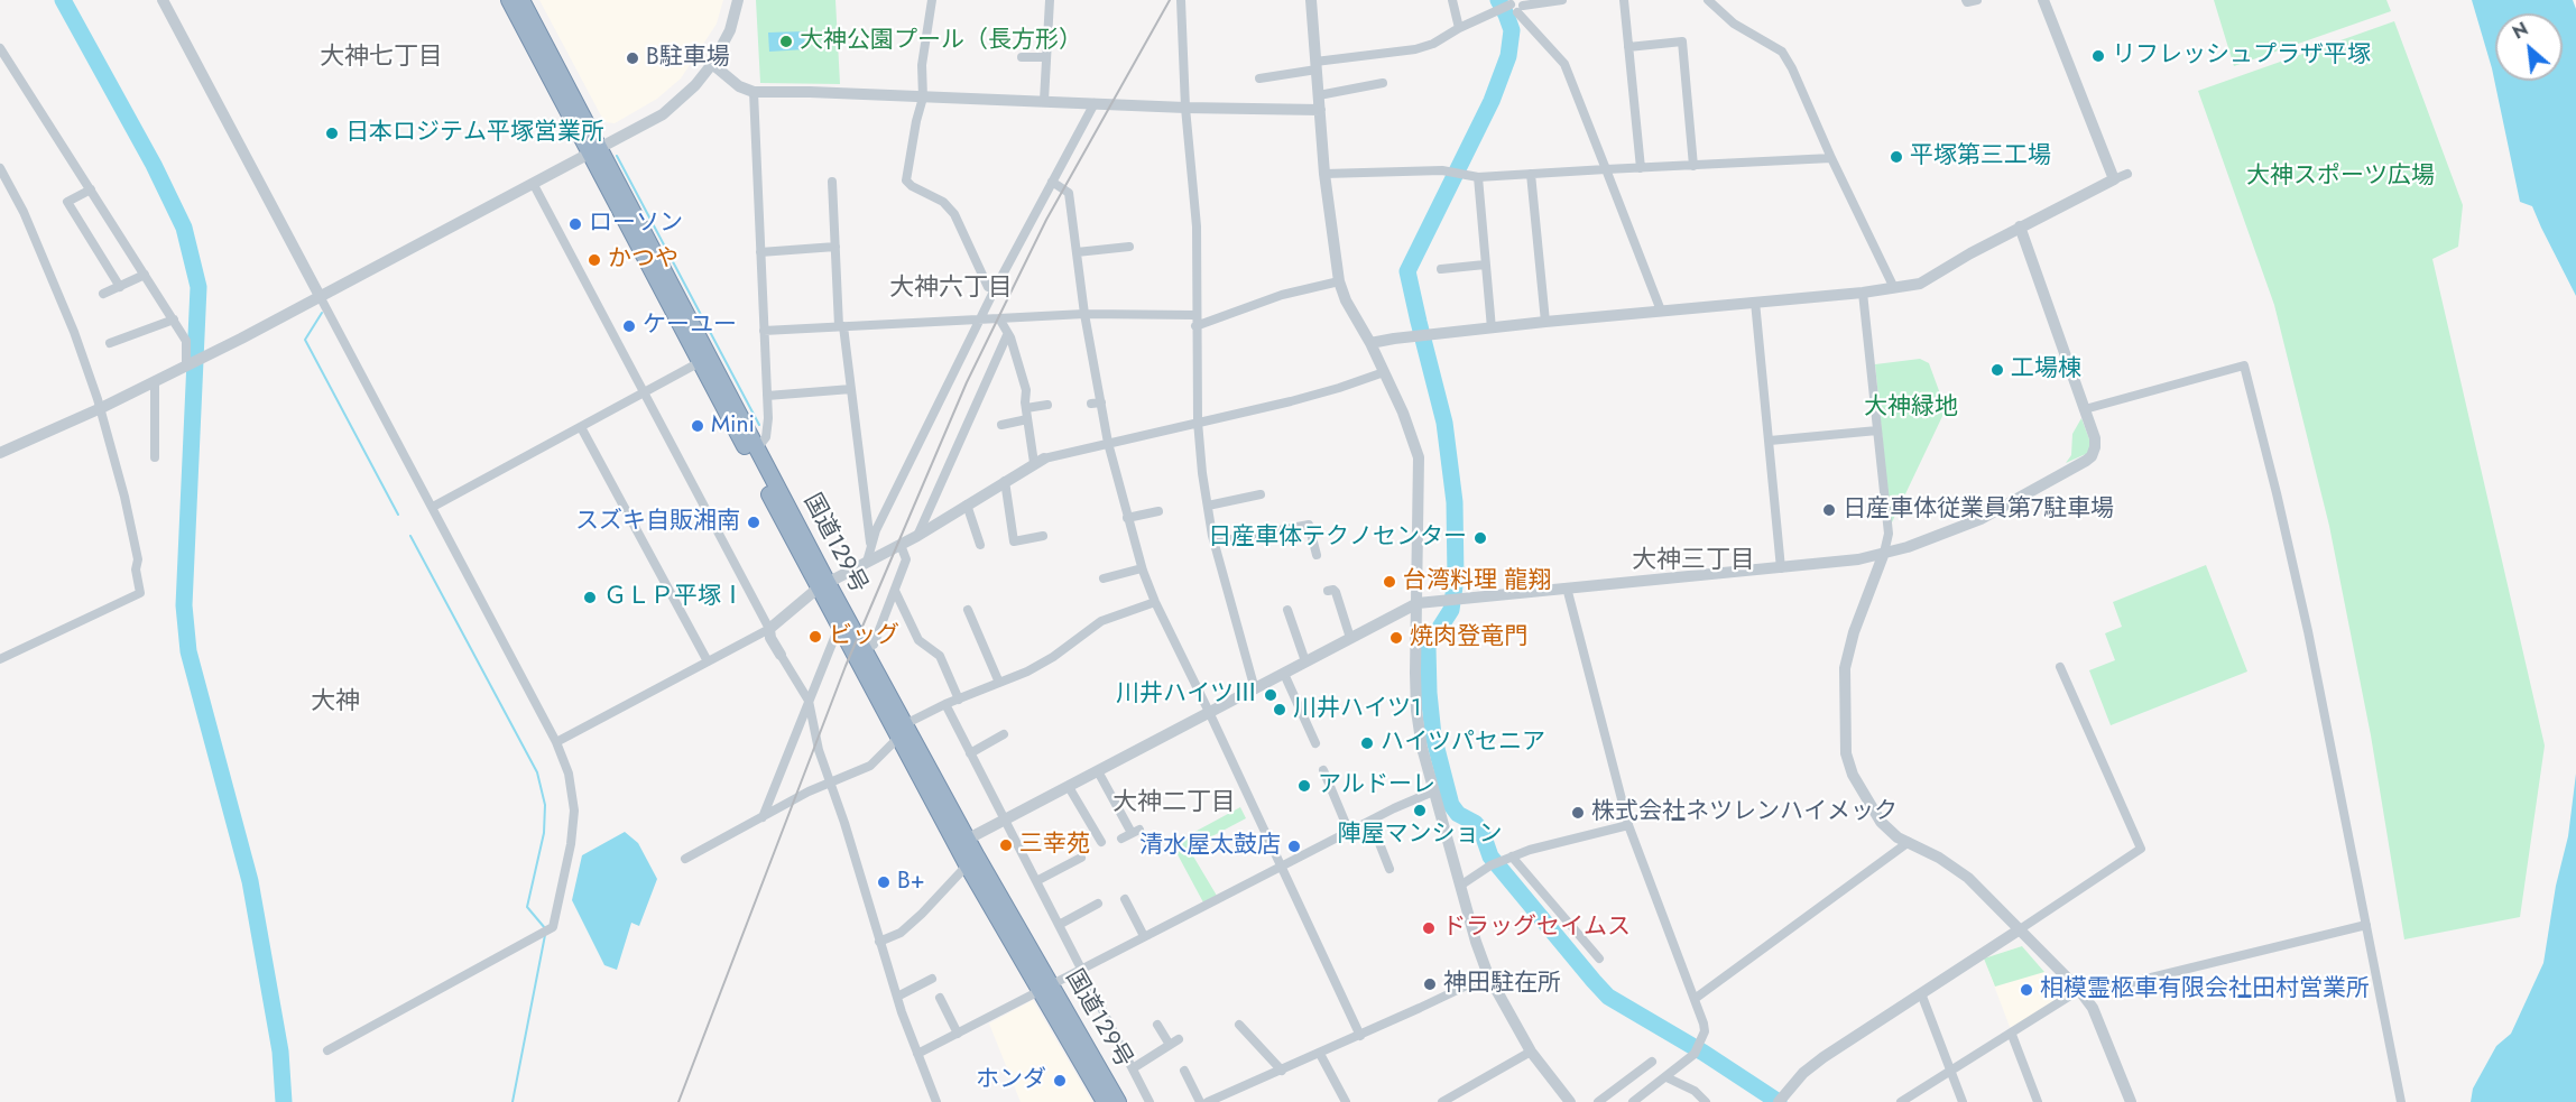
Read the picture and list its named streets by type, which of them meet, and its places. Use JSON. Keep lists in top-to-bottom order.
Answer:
{
  "streets": {
    "highway": ["国道129号"]
  },
  "districts": [
    "大神七丁目",
    "大神六丁目",
    "大神三丁目",
    "大神",
    "大神二丁目"
  ],
  "parks": ["大神スポーツ広場", "大神緑地"],
  "places": [
    "大神公園プール（長方形）",
    "リフレッシュプラザ平塚",
    "B駐車場",
    "日本ロジテム平塚営業所",
    "平塚第三工場",
    "ローソン",
    "かつや",
    "ケーユー",
    "工場棟",
    "Mini",
    "日産車体従業員第7駐車場",
    "スズキ自販湘南",
    "日産車体テクノセンター",
    "台湾料理 龍翔",
    "ＧＬＰ平塚Ⅰ",
    "ビッグ",
    "焼肉登竜門",
    "川井ハイツⅢ",
    "川井ハイツ1",
    "ハイツパセニア",
    "アルドーレ",
    "陣屋マンション",
    "株式会社ネツレンハイメック",
    "三幸苑",
    "清水屋太鼓店",
    "B+",
    "ドラッグセイムス",
    "神田駐在所",
    "相模霊柩車有限会社田村営業所",
    "ホンダ"
  ],
  "north": "top left"
}
